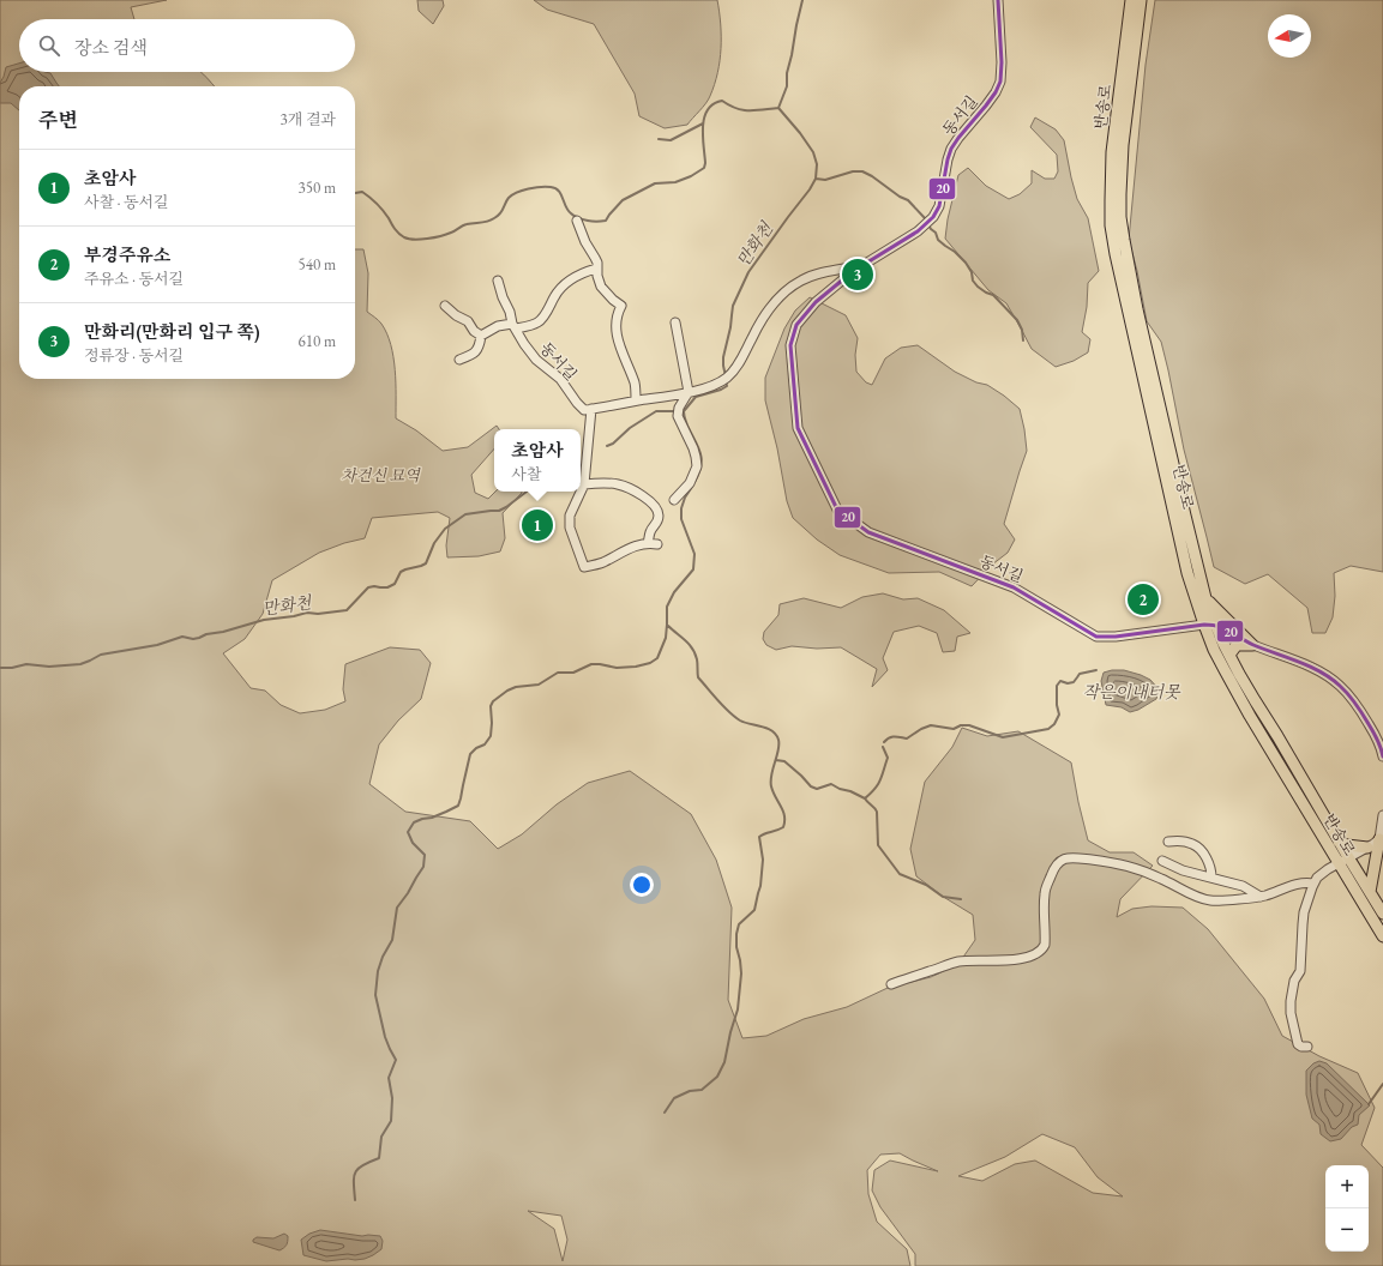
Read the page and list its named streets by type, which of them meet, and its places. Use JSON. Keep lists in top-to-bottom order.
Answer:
{
  "streets": {
    "main road": ["반송로"],
    "street": ["동서길"]
  },
  "crossings": [
    ["반송로", "동서길"]
  ],
  "water": ["만화천", "작은이내터못"],
  "parks": ["차건신 묘역"],
  "lines": ["transit line 20"],
  "north": "left",
  "page": {
    "search": "장소 검색",
    "heading": ["주변", "3개 결과"],
    "list": [
      {
        "mark": "1",
        "name": "초암사",
        "note": "사찰 · 동서길",
        "value": "350 m"
      },
      {
        "mark": "2",
        "name": "부경주유소",
        "note": "주유소 · 동서길",
        "value": "540 m"
      },
      {
        "mark": "3",
        "name": "만화리(만화리 입구 쪽)",
        "note": "정류장 · 동서길",
        "value": "610 m"
      }
    ],
    "pins": ["3", "1", "2"],
    "popup": ["초암사", "사찰"],
    "map_buttons": ["+", "−"]
  }
}
